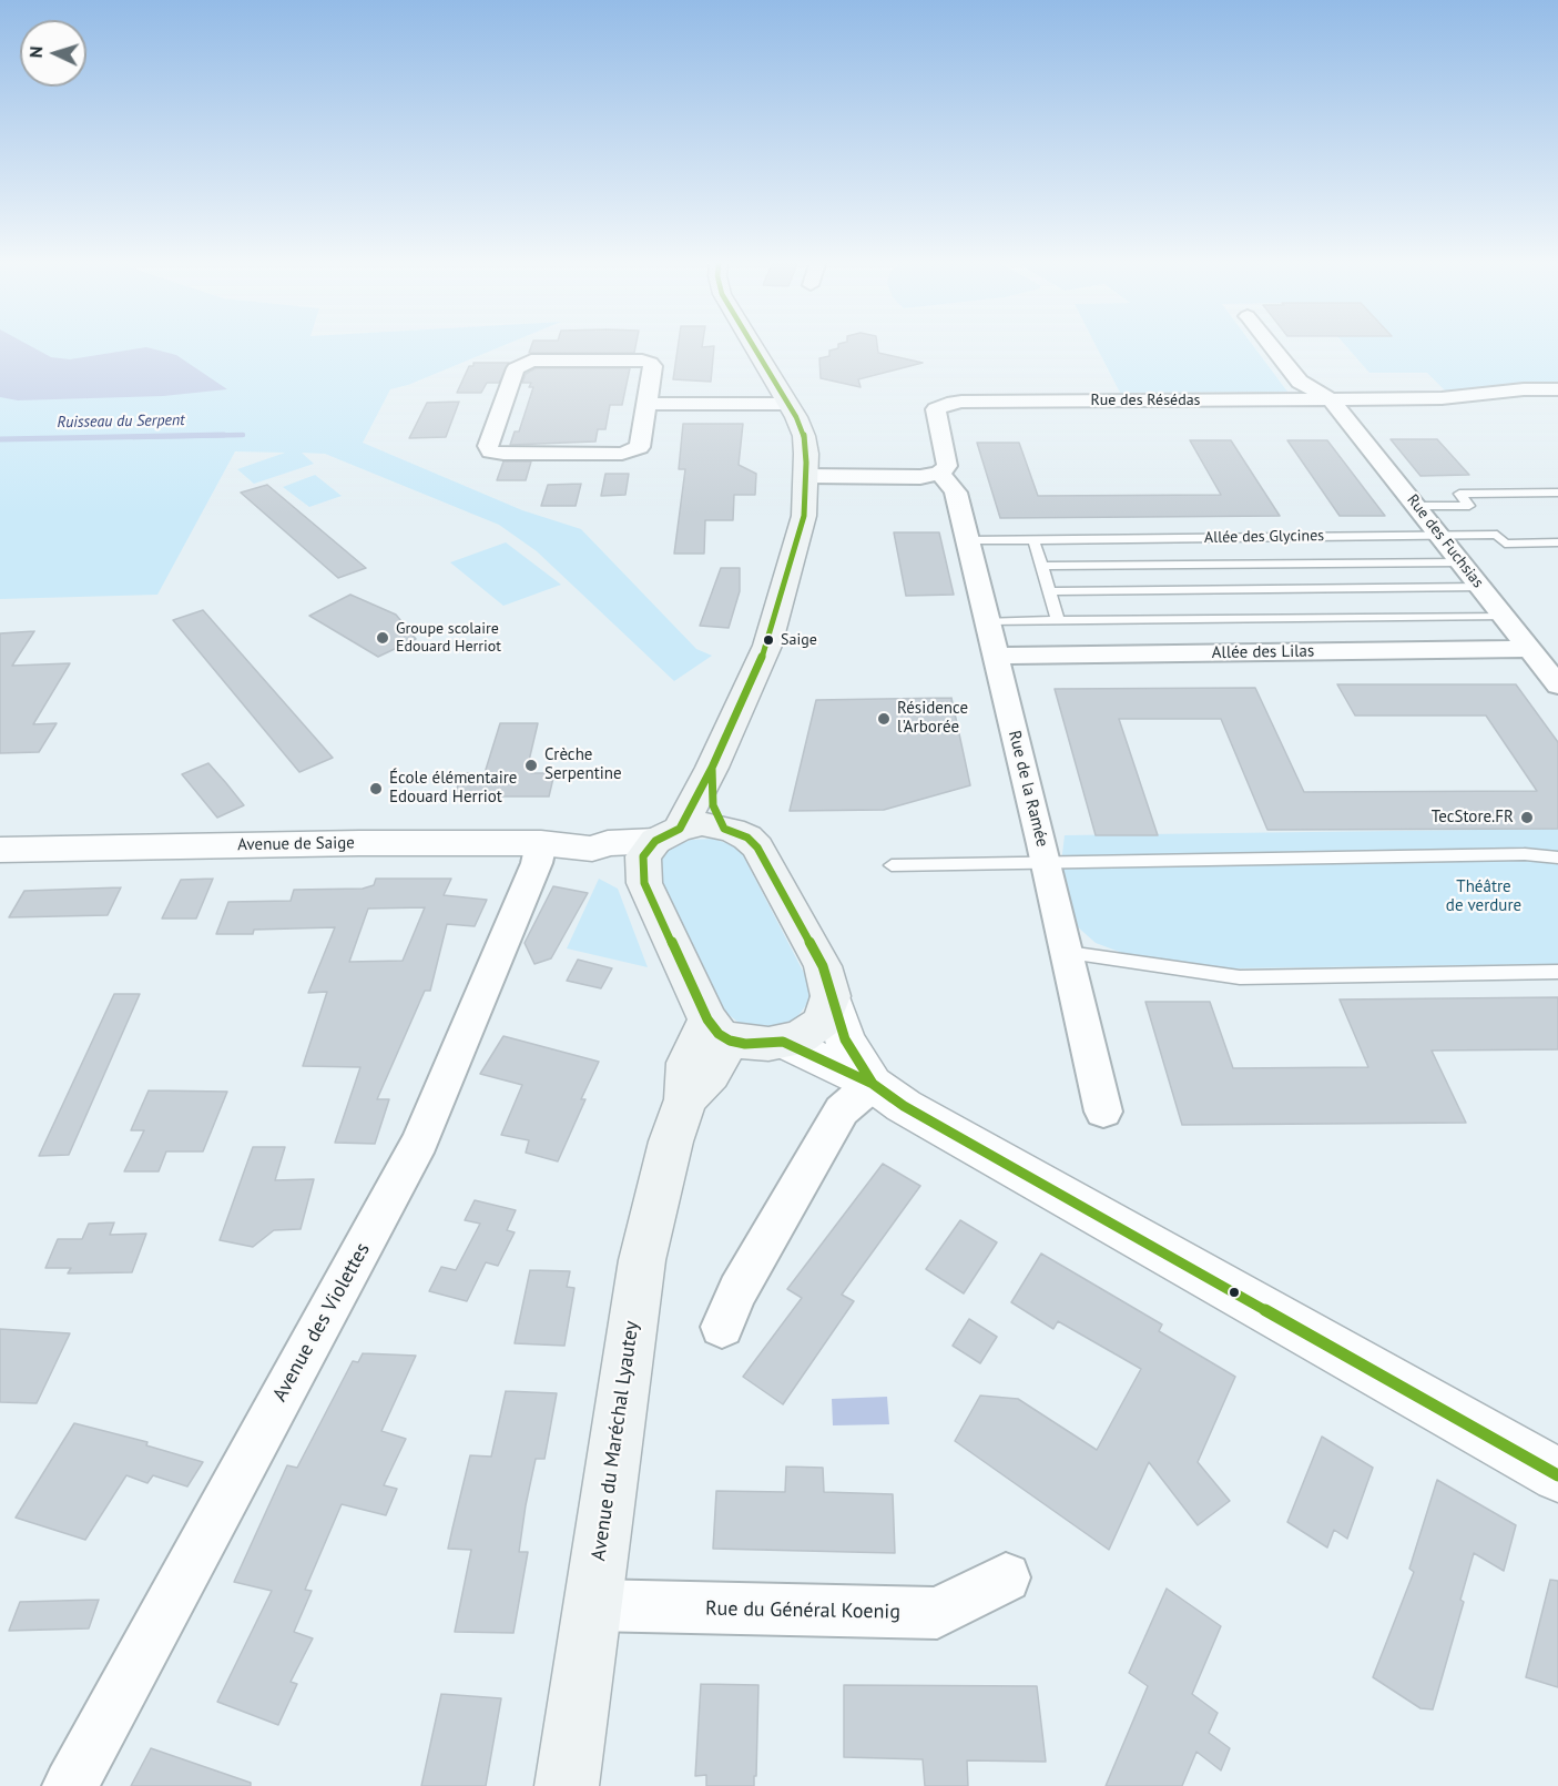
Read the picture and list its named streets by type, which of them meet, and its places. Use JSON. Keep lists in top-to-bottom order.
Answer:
{
  "streets": {
    "main road": ["Avenue du Maréchal Lyautey"],
    "street": [
      "Rue des Résédas",
      "Rue des Fuchsias",
      "Allée des Lilas",
      "Rue de la Ramée",
      "Avenue de Saige",
      "Avenue des Violettes",
      "Rue du Général Koenig"
    ],
    "lane": ["Allée des Glycines"]
  },
  "crossings": [
    ["Rue des Résédas", "Rue des Fuchsias"],
    ["Rue des Résédas", "Rue de la Ramée"],
    ["Allée des Glycines", "Rue des Fuchsias"],
    ["Allée des Glycines", "Rue de la Ramée"],
    ["Rue des Fuchsias", "Allée des Lilas"],
    ["Allée des Lilas", "Rue de la Ramée"],
    ["Avenue de Saige", "Avenue des Violettes"],
    ["Avenue du Maréchal Lyautey", "Rue du Général Koenig"]
  ],
  "water": ["Ruisseau du Serpent"],
  "parks": ["Théâtre de verdure"],
  "places": [
    "Groupe scolaire Edouard Herriot",
    "Saige",
    "Résidence l'Arborée",
    "Crèche Serpentine",
    "École élémentaire Edouard Herriot",
    "TecStore.FR"
  ],
  "north": "left"
}
